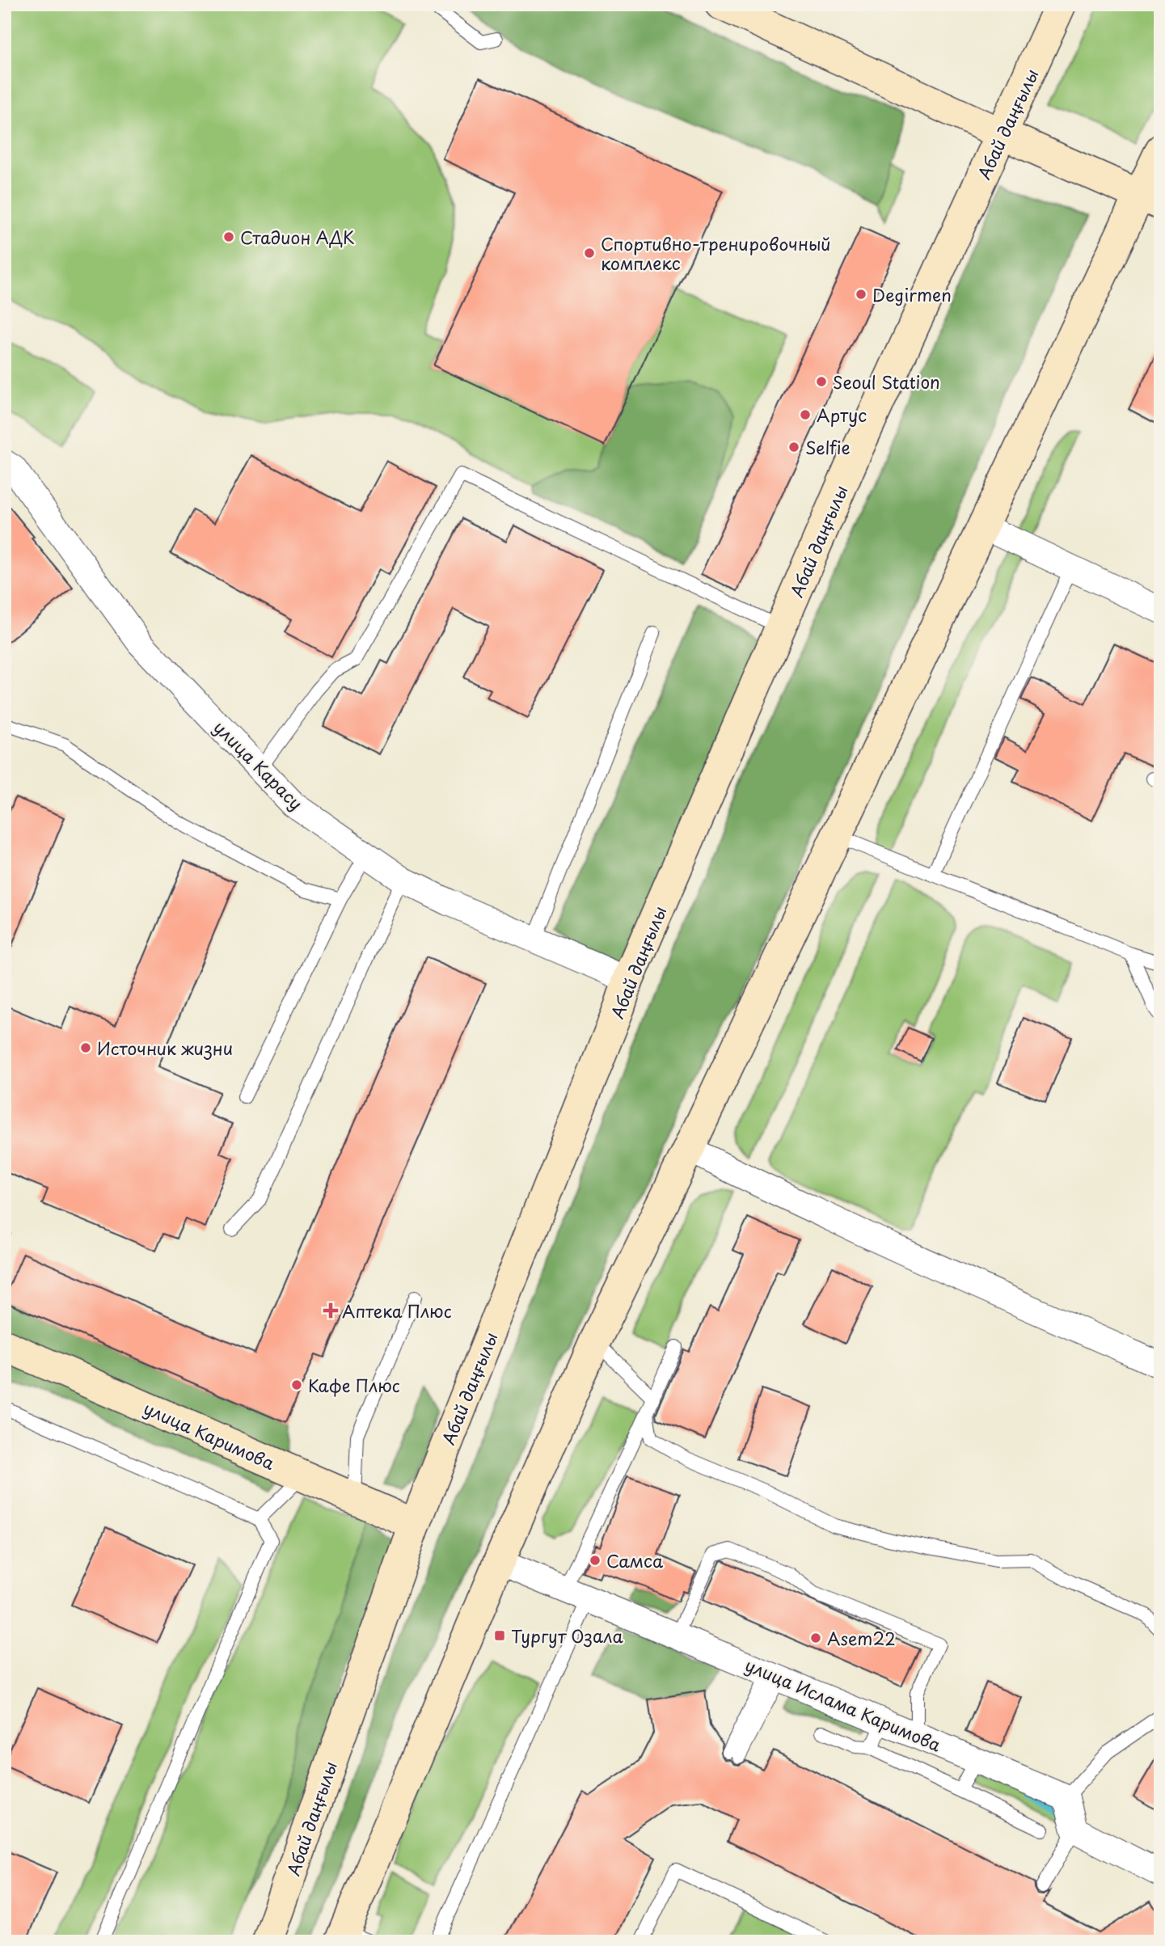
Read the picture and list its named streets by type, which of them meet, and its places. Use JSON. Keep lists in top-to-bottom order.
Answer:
{
  "streets": {
    "main road": ["Абай даңғылы", "улица Каримова"],
    "street": ["улица Карасу", "улица Ислама Каримова"]
  },
  "crossings": [
    ["Абай даңғылы", "улица Карасу"],
    ["Абай даңғылы", "улица Каримова"]
  ],
  "places": {
    "other": [
      "Стадион АДК",
      "Спортивно-тренировочный комплекс",
      "Degirmen",
      "Seoul Station",
      "Артус",
      "Selfie",
      "Источник жизни",
      "Кафе Плюс",
      "Самса",
      "Asem22"
    ],
    "health": ["Аптека Плюс"],
    "transit": ["Тургут Озала"]
  }
}
